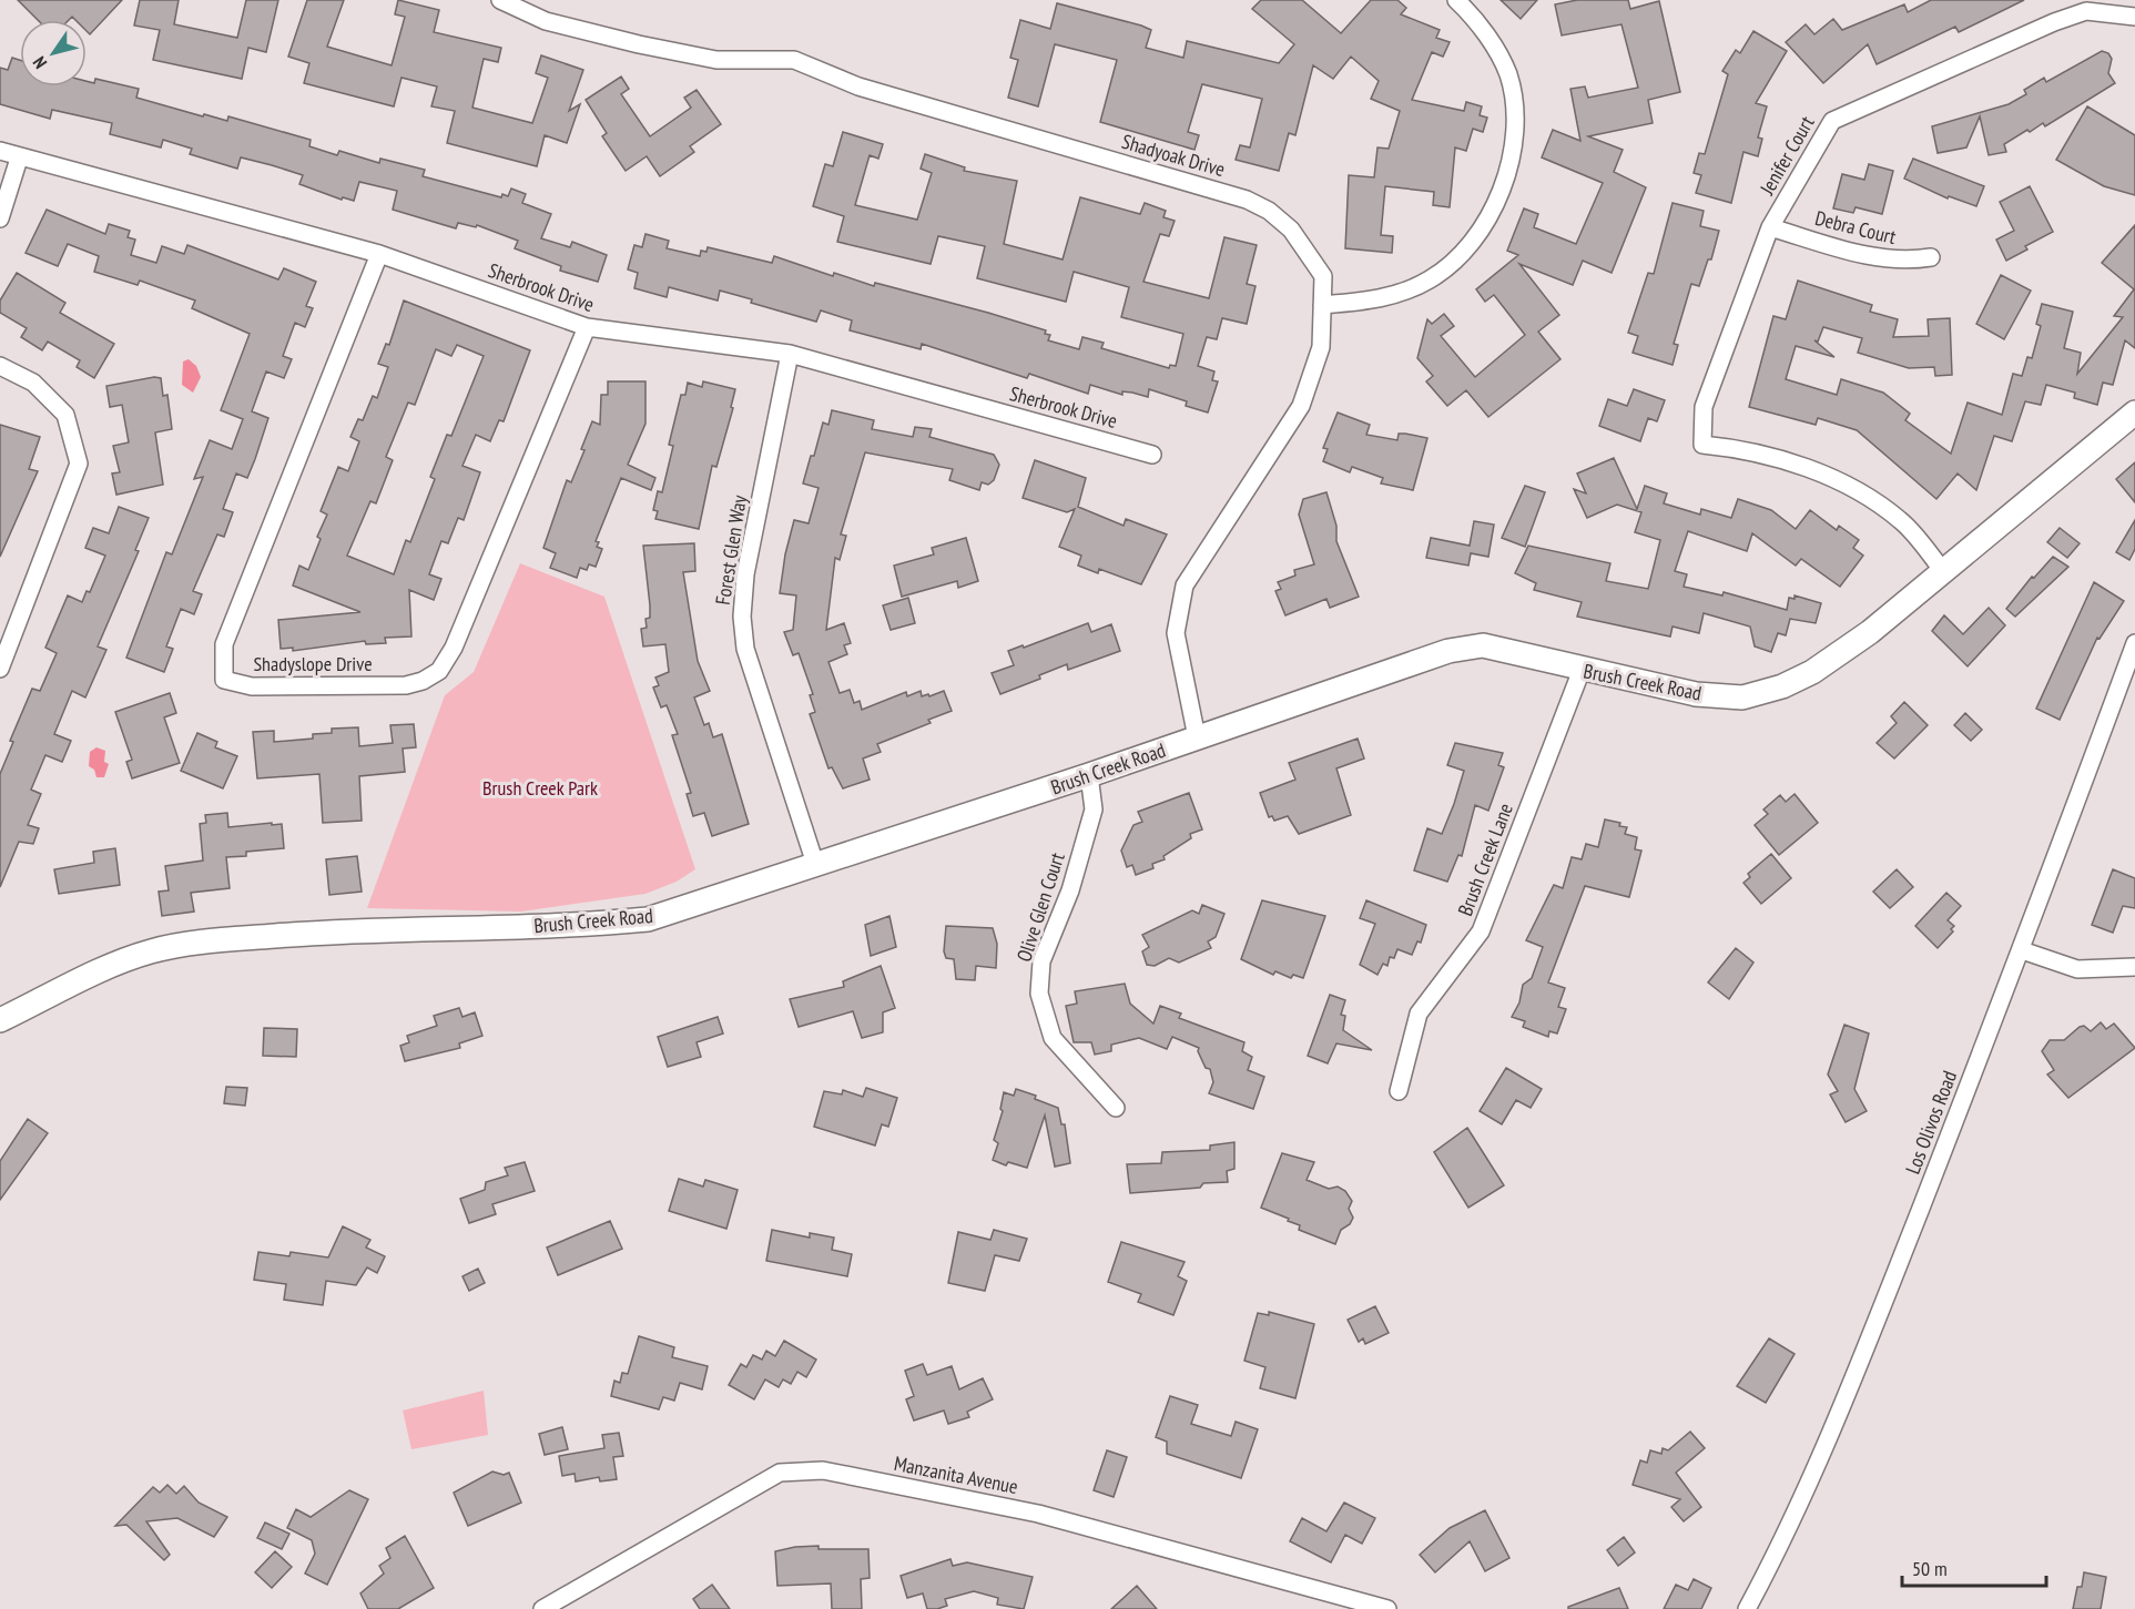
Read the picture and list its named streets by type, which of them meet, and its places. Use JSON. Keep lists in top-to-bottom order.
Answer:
{
  "streets": {
    "street": [
      "Shadyoak Drive",
      "Jenifer Court",
      "Debra Court",
      "Sherbrook Drive",
      "Forest Glen Way",
      "Shadyslope Drive",
      "Brush Creek Road",
      "Brush Creek Lane",
      "Olive Glen Court",
      "Los Olivos Road",
      "Manzanita Avenue"
    ]
  },
  "crossings": [
    ["Shadyoak Drive", "Brush Creek Road"],
    ["Jenifer Court", "Debra Court"],
    ["Jenifer Court", "Brush Creek Road"],
    ["Sherbrook Drive", "Forest Glen Way"],
    ["Sherbrook Drive", "Shadyslope Drive"],
    ["Forest Glen Way", "Brush Creek Road"],
    ["Brush Creek Road", "Brush Creek Lane"],
    ["Brush Creek Road", "Olive Glen Court"]
  ],
  "parks": ["Brush Creek Park"],
  "scale_bar": "50 m",
  "north": "bottom left"
}
